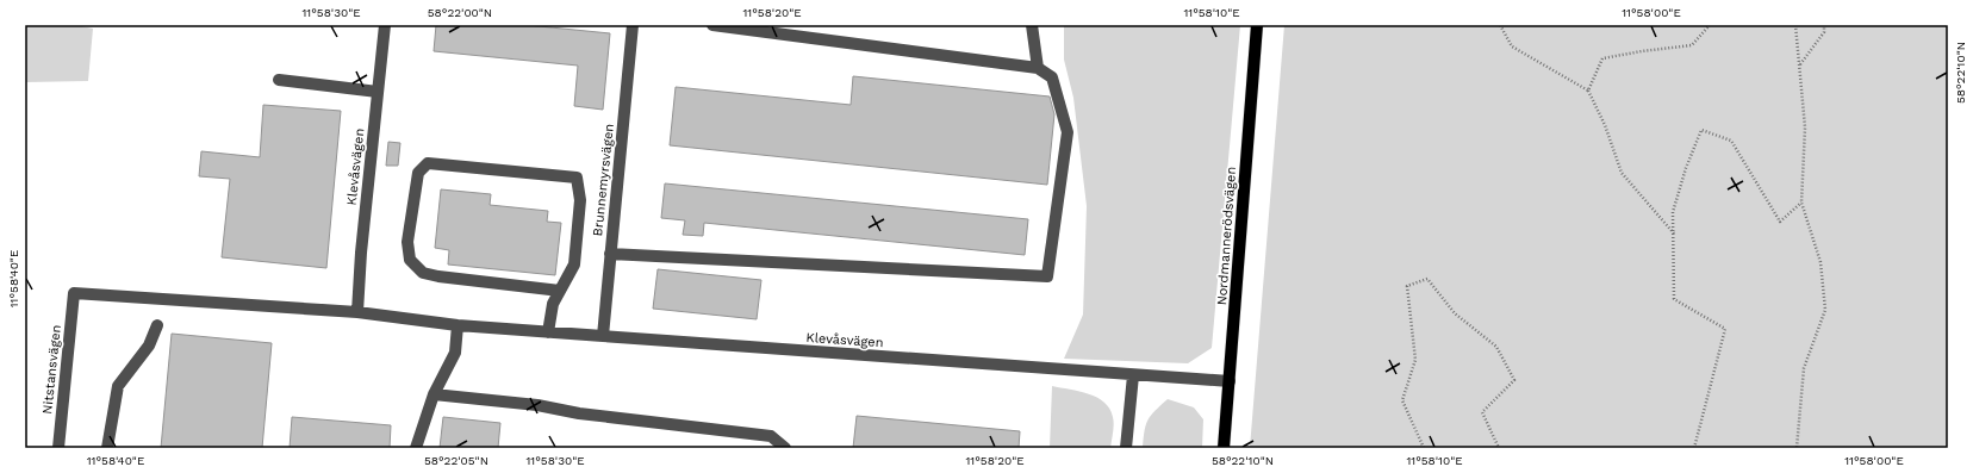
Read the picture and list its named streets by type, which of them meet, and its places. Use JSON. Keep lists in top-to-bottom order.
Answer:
{
  "streets": {
    "main road": ["Nordmannerödsvägen"],
    "street": ["Klevåsvägen", "Brunnemyrsvägen", "Nitstansvägen"]
  },
  "crossings": [
    ["Klevåsvägen", "Brunnemyrsvägen"],
    ["Klevåsvägen", "Nordmannerödsvägen"],
    ["Klevåsvägen", "Nitstansvägen"]
  ],
  "coordinates": [
    "11°58'30\"E",
    "58°22'00\"N",
    "11°58'20\"E",
    "11°58'10\"E",
    "11°58'00\"E",
    "58°22'10\"N",
    "11°58'40\"E",
    "58°22'05\"N"
  ]
}
